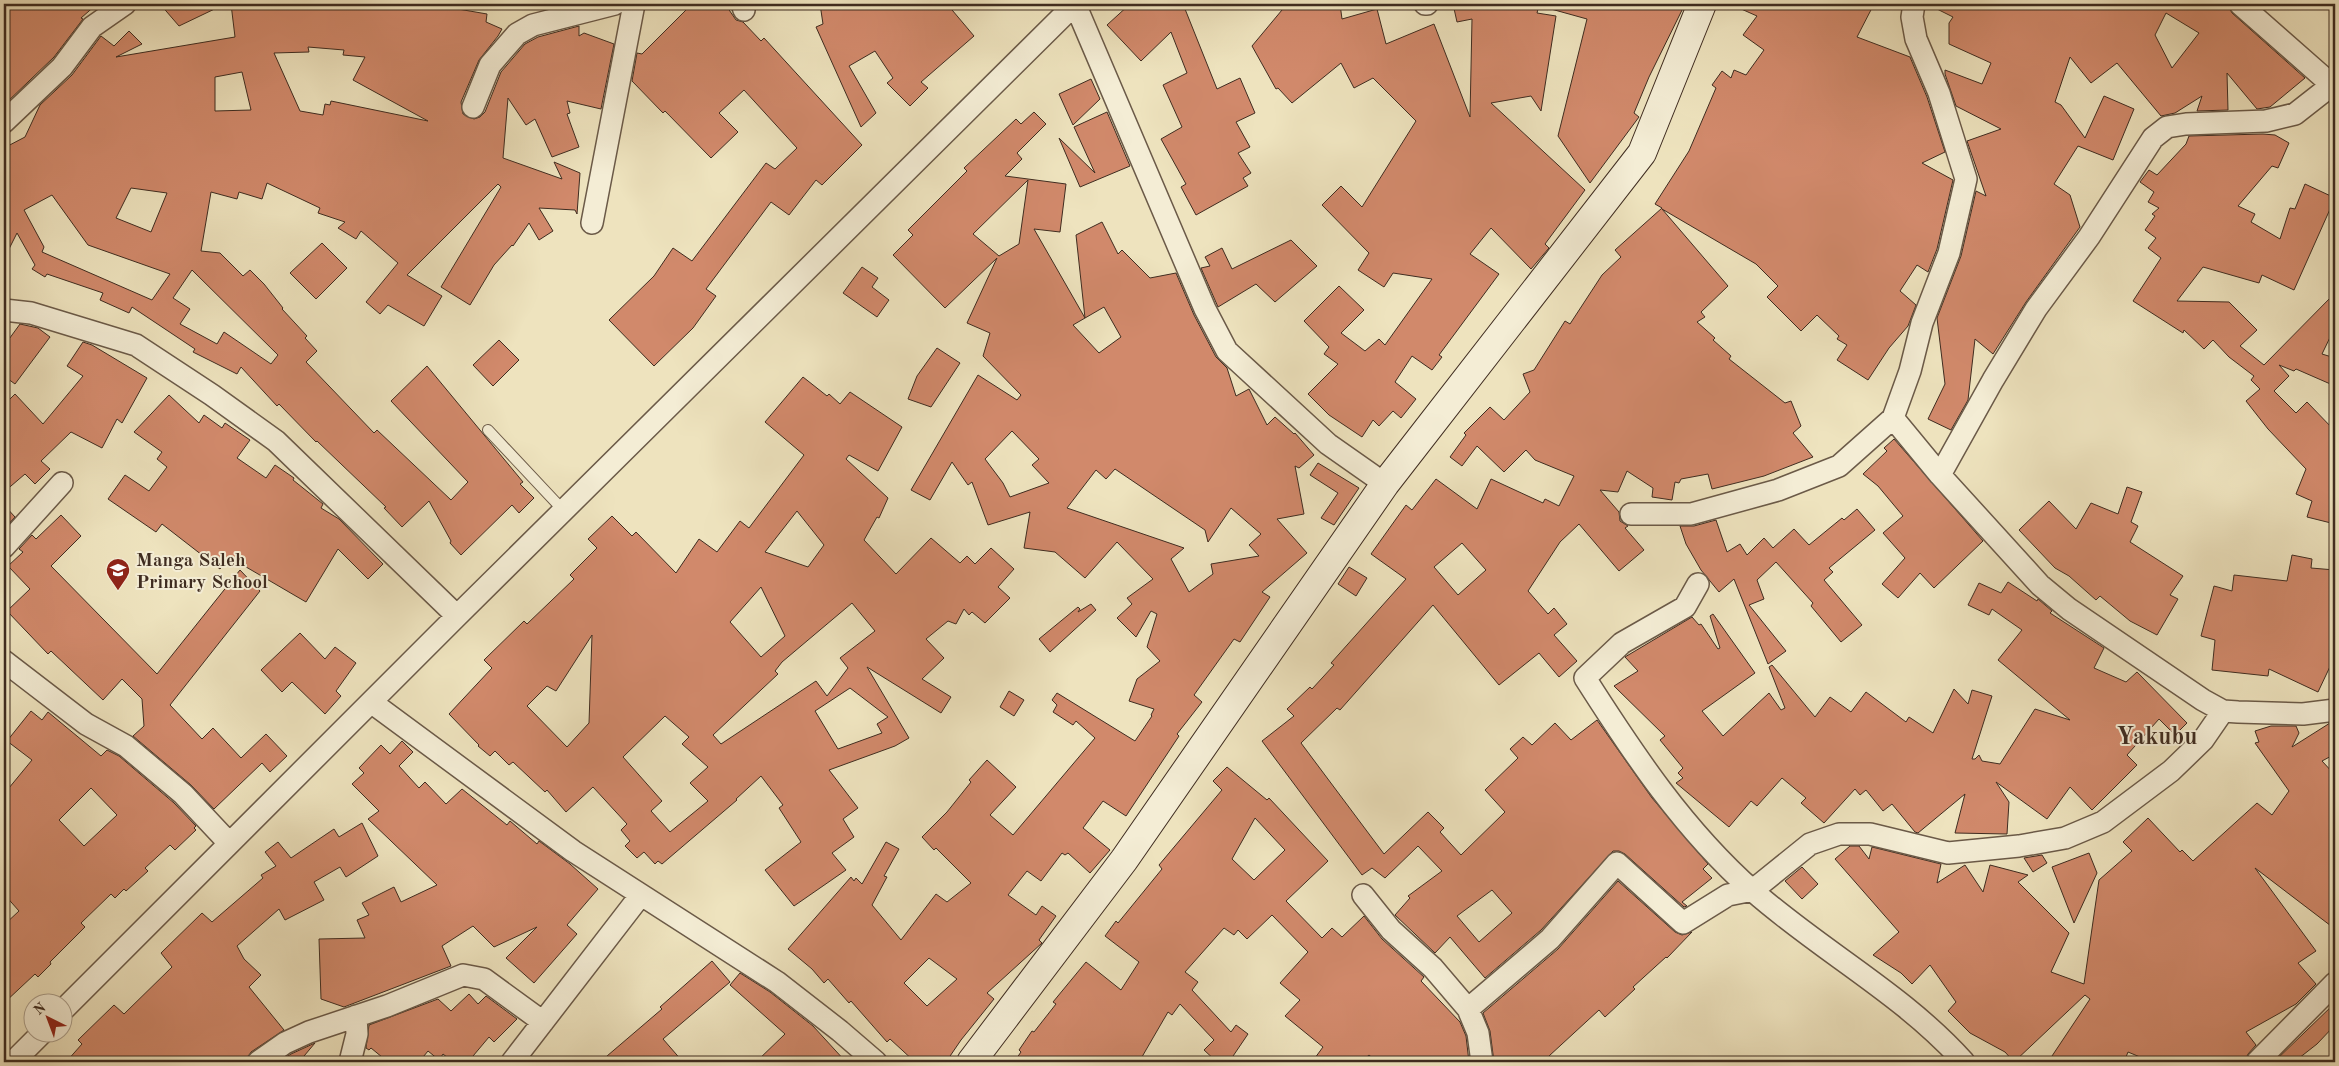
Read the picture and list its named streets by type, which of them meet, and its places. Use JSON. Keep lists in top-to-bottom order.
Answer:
{
  "districts": ["Yakubu"],
  "places": {
    "school or university": ["Manga Saleh Primary School"]
  },
  "north": "top left"
}
